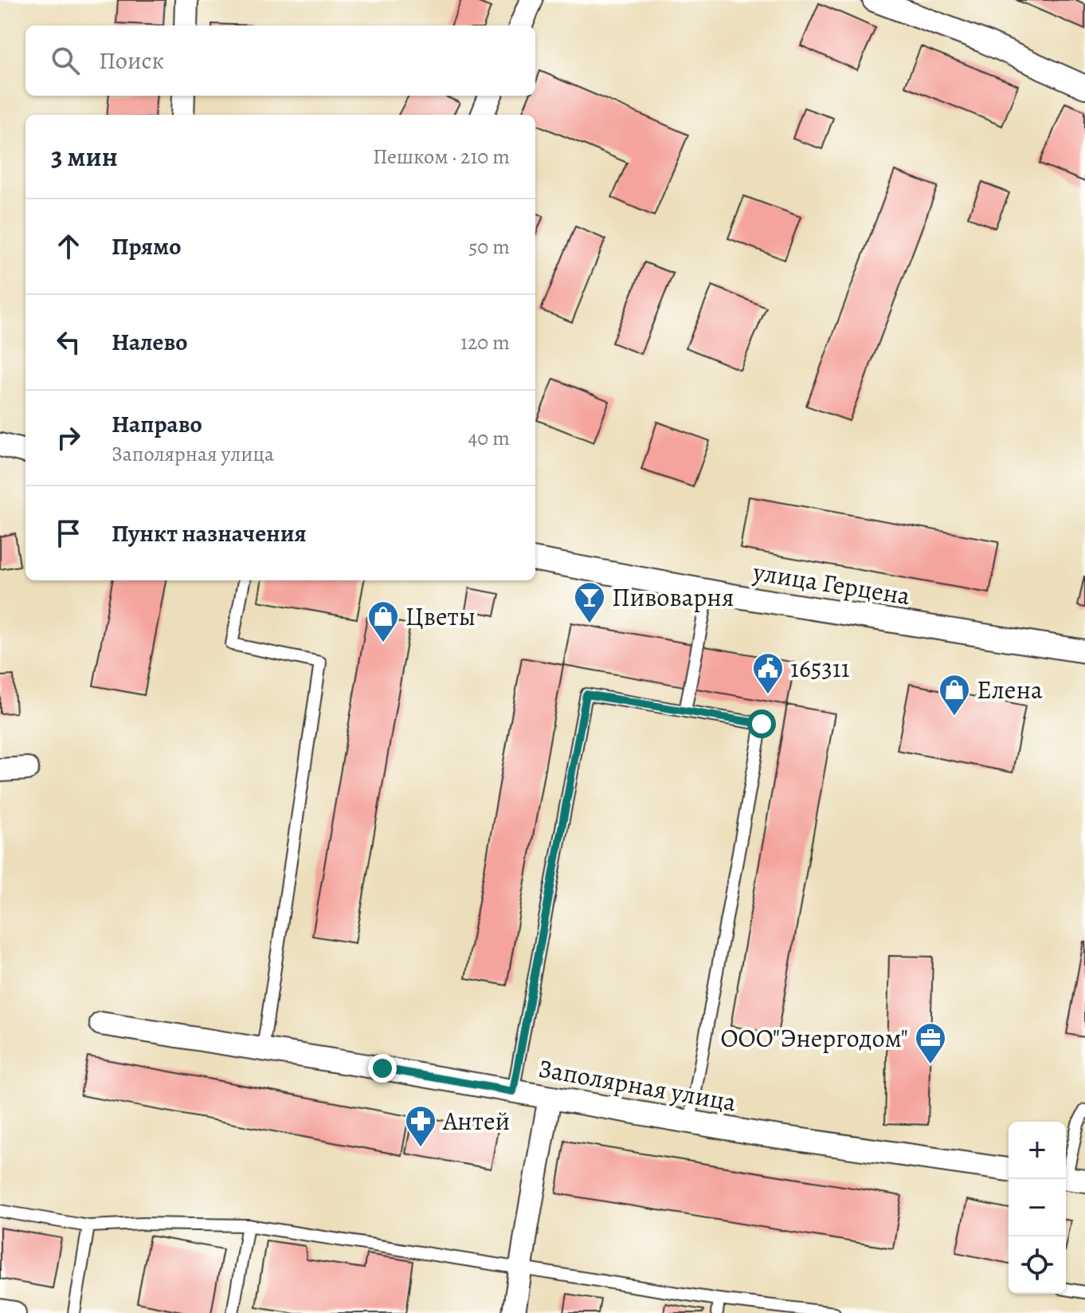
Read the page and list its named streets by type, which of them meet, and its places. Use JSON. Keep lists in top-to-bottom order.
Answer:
{
  "streets": {
    "street": ["улица Герцена", "Заполярная улица"]
  },
  "places": {
    "bar": ["Пивоварня"],
    "shop": ["Цветы", "Елена"],
    "public building": ["165311"],
    "office": ["ООО\"Энергодом\""],
    "pharmacy": ["Антей"]
  },
  "page": {
    "search": "Поиск",
    "heading": ["3 мин", "Пешком · 210 m"],
    "list": [
      ["Прямо", "50 m"],
      ["Налево", "120 m"],
      ["Направо", "Заполярная улица", "40 m"],
      "Пункт назначения"
    ],
    "map_buttons": ["+", "−"]
  }
}
